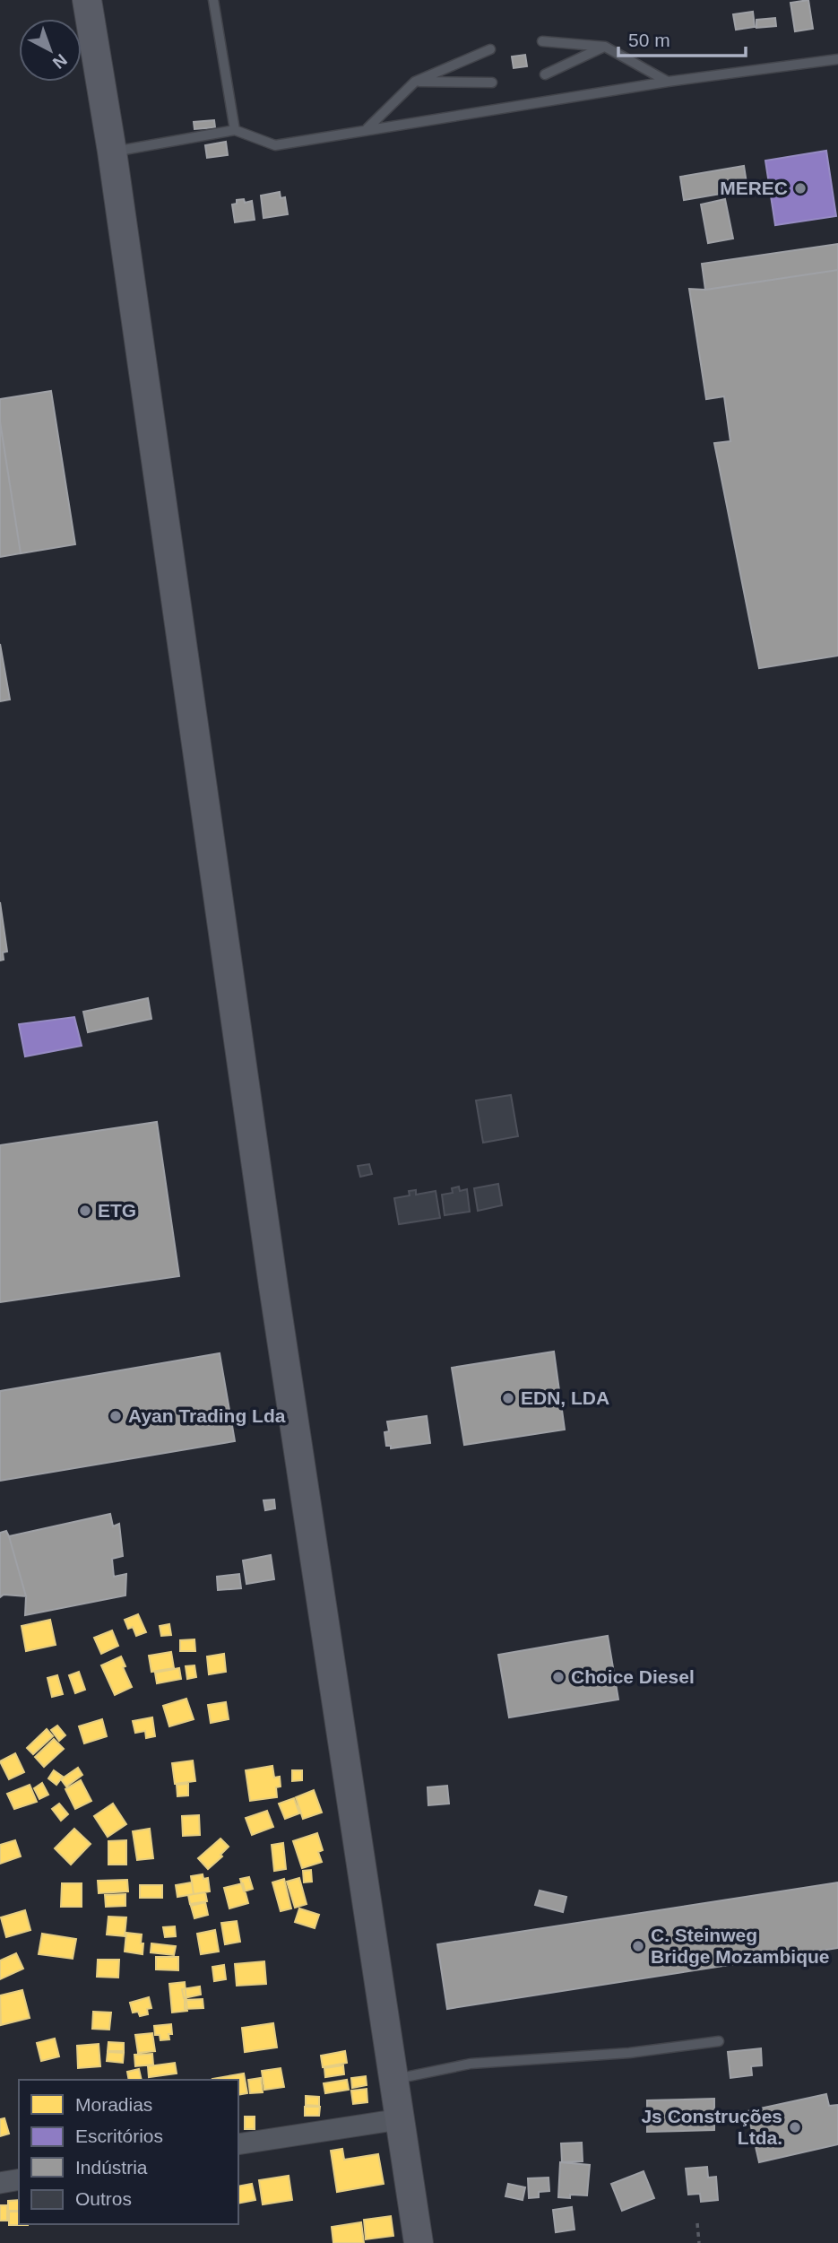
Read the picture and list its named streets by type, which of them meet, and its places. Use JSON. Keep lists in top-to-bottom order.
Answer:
{
  "places": [
    "MEREC",
    "ETG",
    "EDN, LDA",
    "Ayan Trading Lda",
    "Choice Diesel",
    "C. Steinweg Bridge Mozambique",
    "Js Construções Ltda."
  ],
  "legend": [
    "Moradias",
    "Escritórios",
    "Indústria",
    "Outros"
  ],
  "scale_bar": "50 m",
  "north": "bottom right"
}
